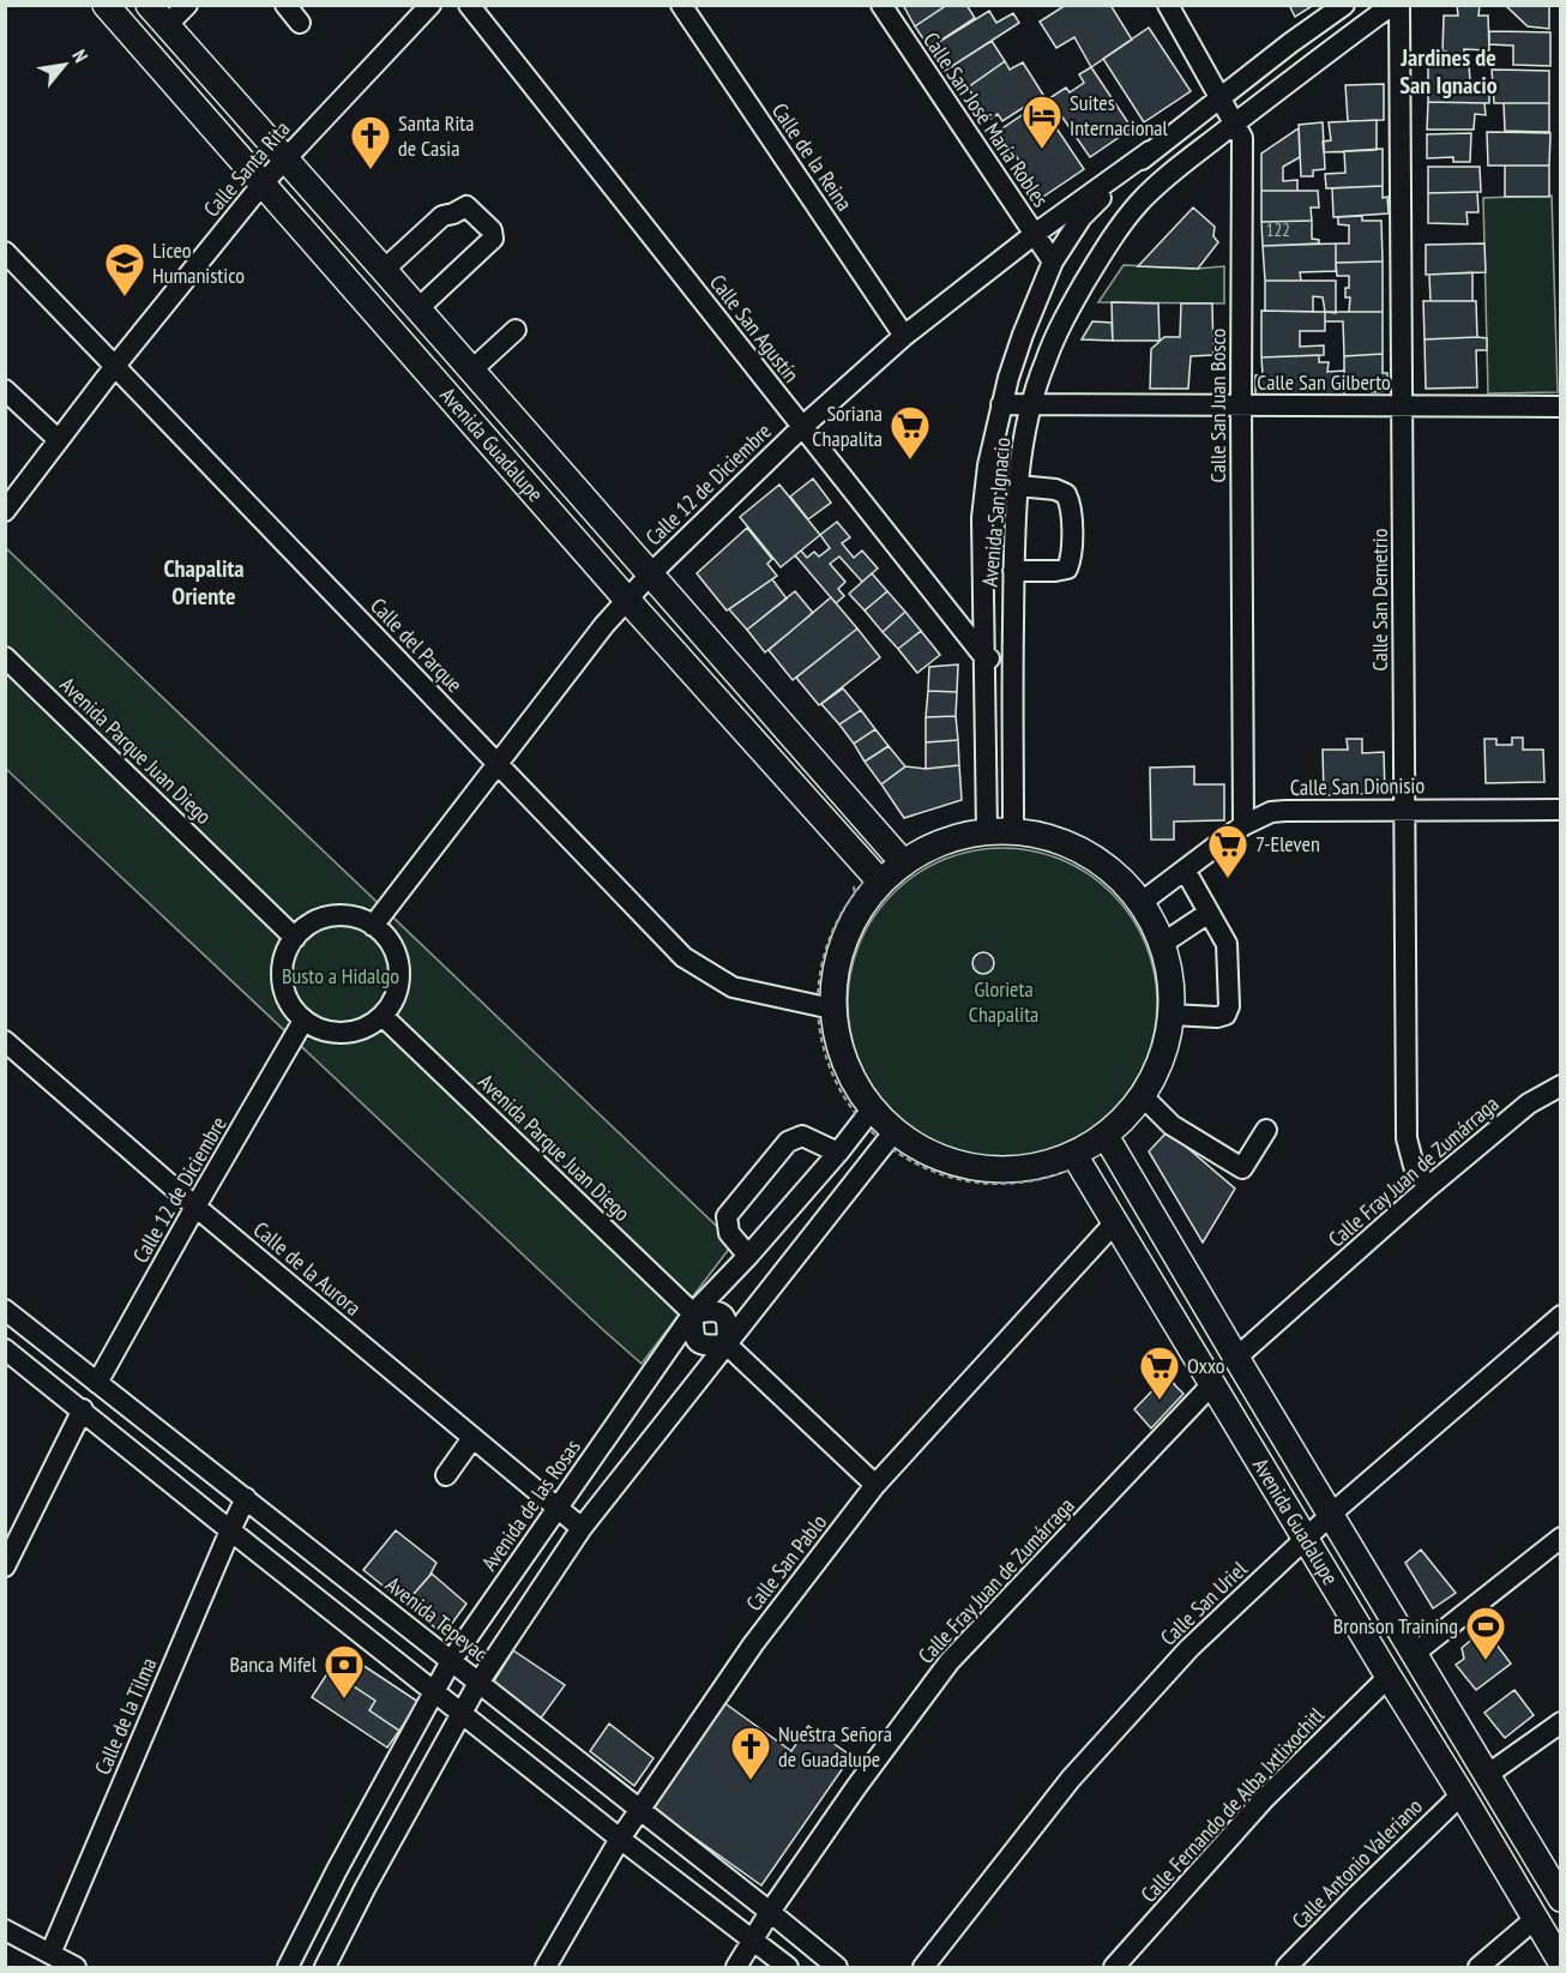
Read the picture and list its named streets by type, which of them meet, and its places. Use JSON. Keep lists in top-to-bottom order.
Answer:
{
  "streets": {
    "main road": ["Avenida Guadalupe"],
    "street": [
      "Calle San José María Robles",
      "Calle de la Reina",
      "Calle Santa Rita",
      "Calle San Agustín",
      "Calle San Gilberto",
      "Calle San Juan Bosco",
      "Calle 12 de Diciembre",
      "Avenida San Ignacio",
      "Calle San Demetrio",
      "Calle del Parque",
      "Avenida Parque Juan Diego",
      "Calle San Dionisio",
      "Calle Fray Juan de Zumárraga",
      "Calle de la Aurora",
      "Avenida de las Rosas",
      "Calle San Pablo",
      "Calle San Uriel",
      "Avenida Tepeyac",
      "Calle de la Tilma",
      "Calle Fernando de Alba Ixtlixochitl",
      "Calle Antonio Valeriano"
    ]
  },
  "crossings": [
    ["Calle San José María Robles", "Calle 12 de Diciembre"],
    ["Calle San José María Robles", "Avenida San Ignacio"],
    ["Calle de la Reina", "Calle 12 de Diciembre"],
    ["Calle Santa Rita", "Avenida Guadalupe"],
    ["Calle Santa Rita", "Calle del Parque"],
    ["Calle San Agustín", "Calle 12 de Diciembre"],
    ["Calle San Agustín", "Avenida San Ignacio"],
    ["Calle San Gilberto", "Calle San Juan Bosco"],
    ["Calle San Gilberto", "Avenida San Ignacio"],
    ["Calle San Gilberto", "Calle San Demetrio"],
    ["Calle San Juan Bosco", "Avenida San Ignacio"],
    ["Calle San Juan Bosco", "Calle San Dionisio"],
    ["Avenida Guadalupe", "Calle 12 de Diciembre"],
    ["Avenida Guadalupe", "Calle Fray Juan de Zumárraga"],
    ["Avenida Guadalupe", "Calle San Pablo"],
    ["Avenida Guadalupe", "Calle San Uriel"],
    ["Avenida Guadalupe", "Calle Fernando de Alba Ixtlixochitl"],
    ["Avenida Guadalupe", "Calle Antonio Valeriano"],
    ["Calle 12 de Diciembre", "Avenida San Ignacio"],
    ["Calle 12 de Diciembre", "Calle del Parque"],
    ["Calle 12 de Diciembre", "Avenida Parque Juan Diego"],
    ["Calle 12 de Diciembre", "Calle de la Aurora"],
    ["Calle 12 de Diciembre", "Avenida Tepeyac"],
    ["Calle San Demetrio", "Calle San Dionisio"],
    ["Calle San Demetrio", "Calle Fray Juan de Zumárraga"],
    ["Avenida Parque Juan Diego", "Avenida de las Rosas"],
    ["Avenida Parque Juan Diego", "Calle San Pablo"],
    ["Calle Fray Juan de Zumárraga", "Avenida Tepeyac"],
    ["Calle de la Aurora", "Avenida de las Rosas"],
    ["Avenida de las Rosas", "Avenida Tepeyac"],
    ["Calle San Pablo", "Avenida Tepeyac"],
    ["Avenida Tepeyac", "Calle de la Tilma"]
  ],
  "districts": ["Jardines de San Ignacio", "Chapalita Oriente"],
  "parks": ["Busto a Hidalgo", "Glorieta Chapalita"],
  "places": {
    "hotel": ["Suites Internacional"],
    "church": ["Santa Rita de Casia", "Nuestra Señora de Guadalupe"],
    "school or university": ["Liceo Humanistico"],
    "supermarket": ["Soriana Chapalita", "7-Eleven", "Oxxo"],
    "sports": ["Bronson Training"],
    "bank": ["Banca Mifel"]
  },
  "house_numbers": ["122"],
  "north": "top right"
}
